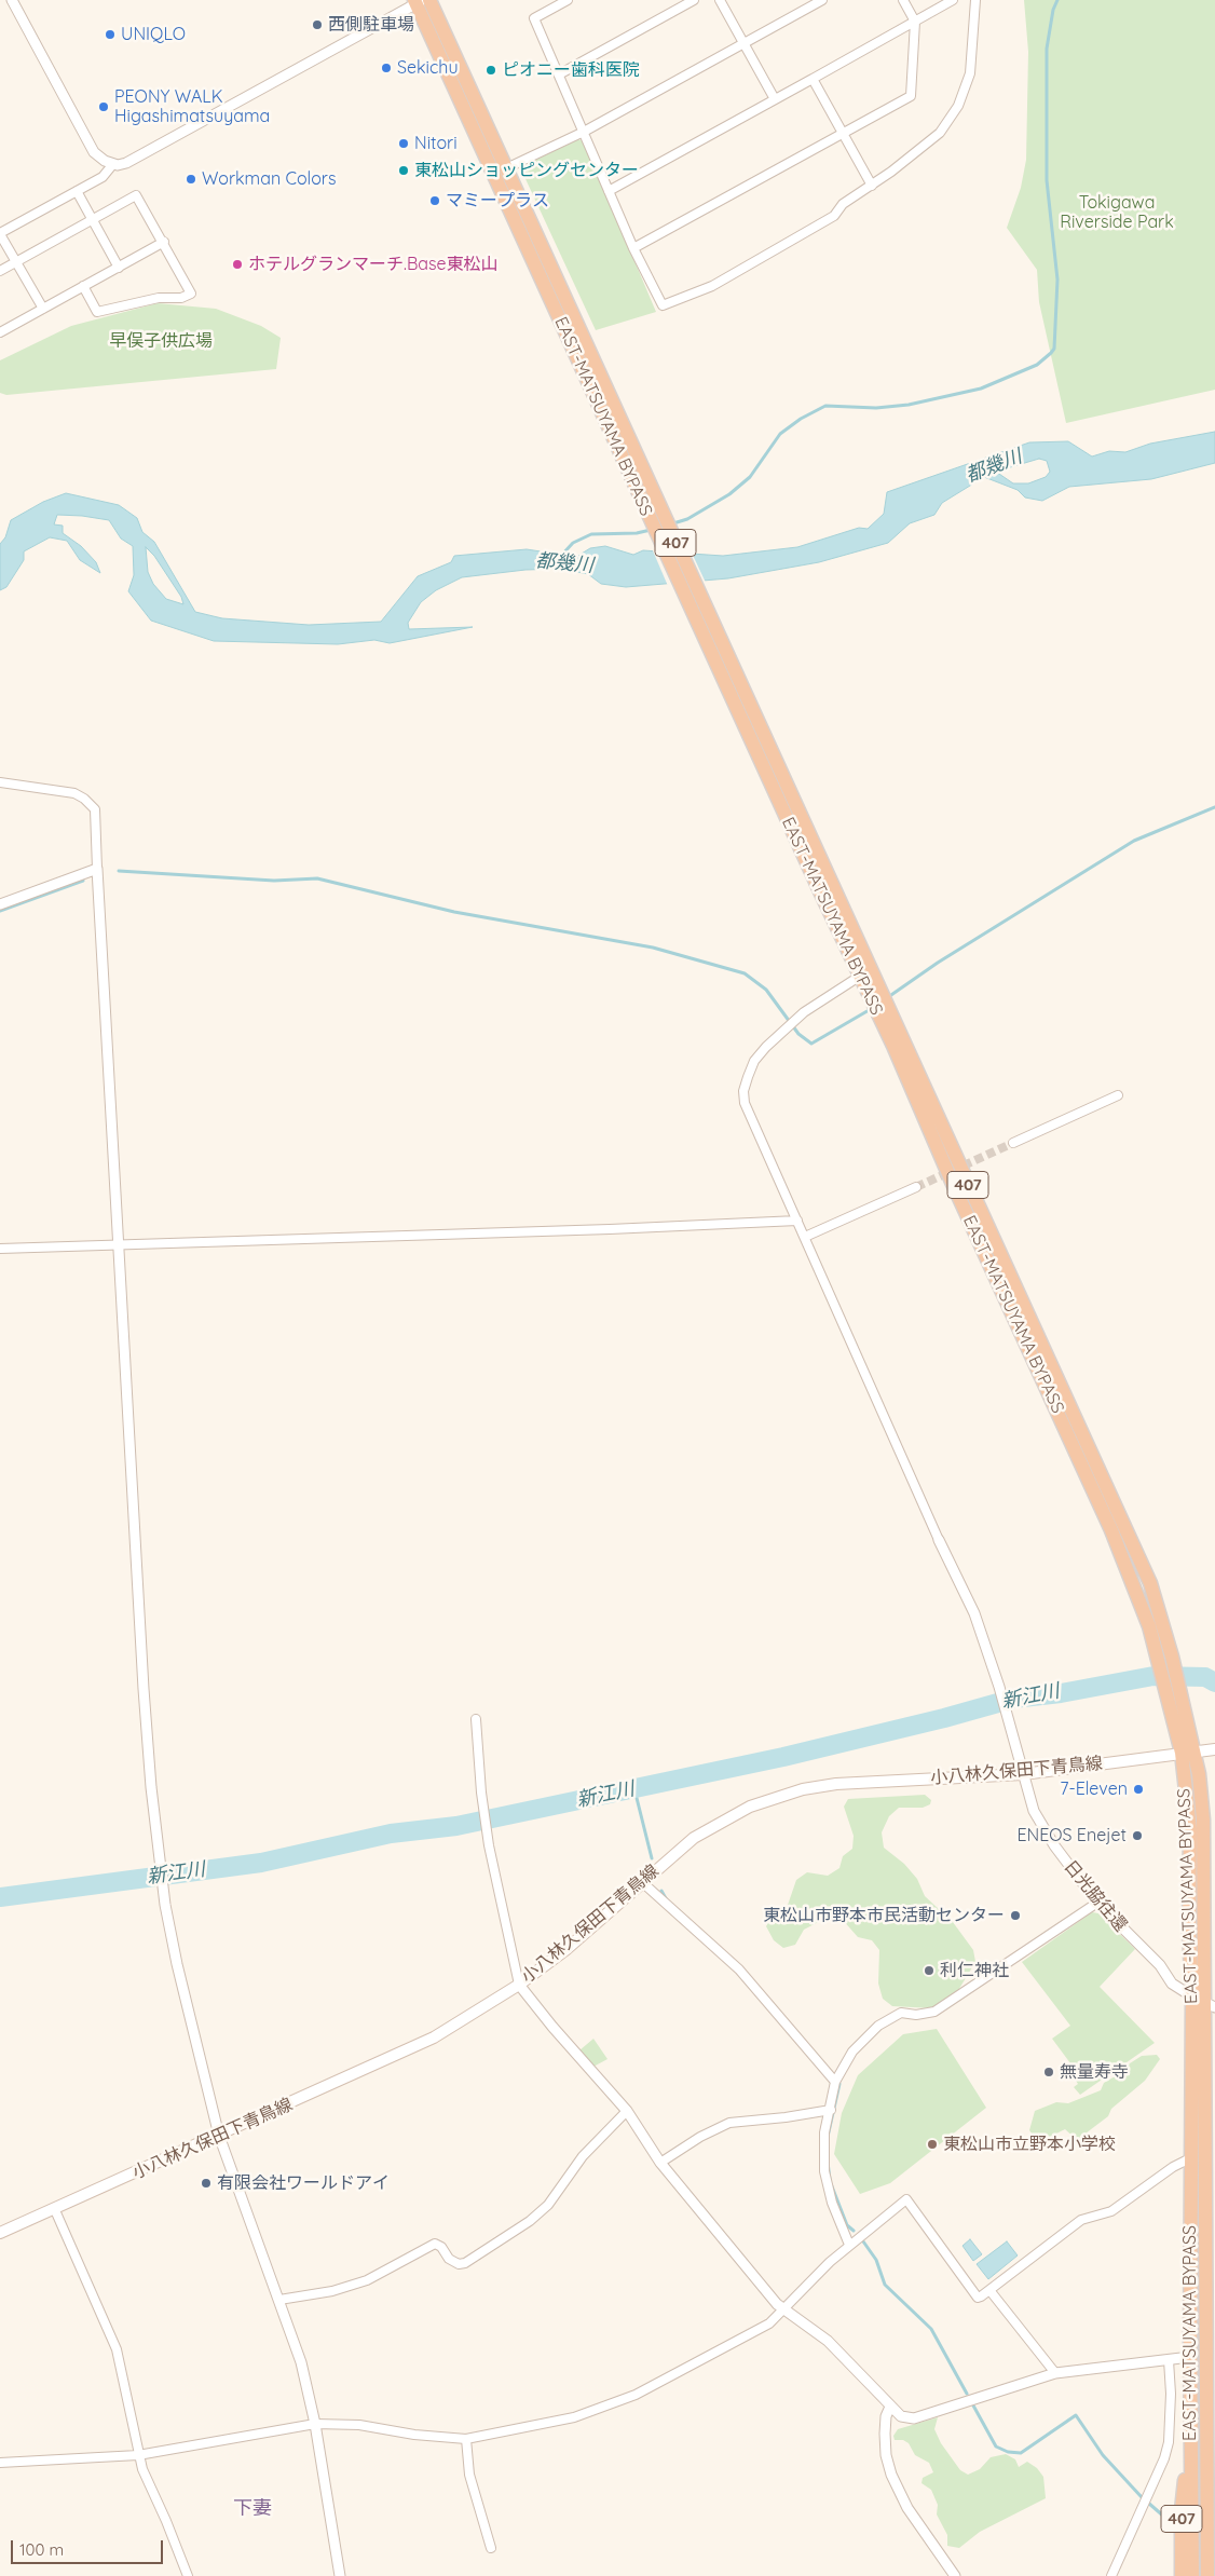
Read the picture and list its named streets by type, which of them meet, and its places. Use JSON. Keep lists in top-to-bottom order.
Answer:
{
  "streets": {
    "highway": ["EAST-MATSUYAMA BYPASS", "407"],
    "main road": ["小八林久保田下青鳥線"],
    "street": ["日光脇往還"]
  },
  "crossings": [
    ["EAST-MATSUYAMA BYPASS", "407"],
    ["EAST-MATSUYAMA BYPASS", "小八林久保田下青鳥線"],
    ["EAST-MATSUYAMA BYPASS", "日光脇往還"],
    ["小八林久保田下青鳥線", "日光脇往還"]
  ],
  "districts": ["下妻"],
  "water": ["都幾川", "新江川"],
  "parks": ["Tokigawa Riverside Park", "早俣子供広場"],
  "places": [
    "西側駐車場",
    "UNIQLO",
    "Sekichu",
    "ピオニー歯科医院",
    "PEONY WALK Higashimatsuyama",
    "Nitori",
    "東松山ショッピングセンター",
    "Workman Colors",
    "マミープラス",
    "ホテルグランマーチ.Base東松山",
    "7-Eleven",
    "ENEOS Enejet",
    "東松山市野本市民活動センター",
    "利仁神社",
    "無量寿寺",
    "東松山市立野本小学校",
    "有限会社ワールドアイ"
  ],
  "scale_bar": "100 m"
}
